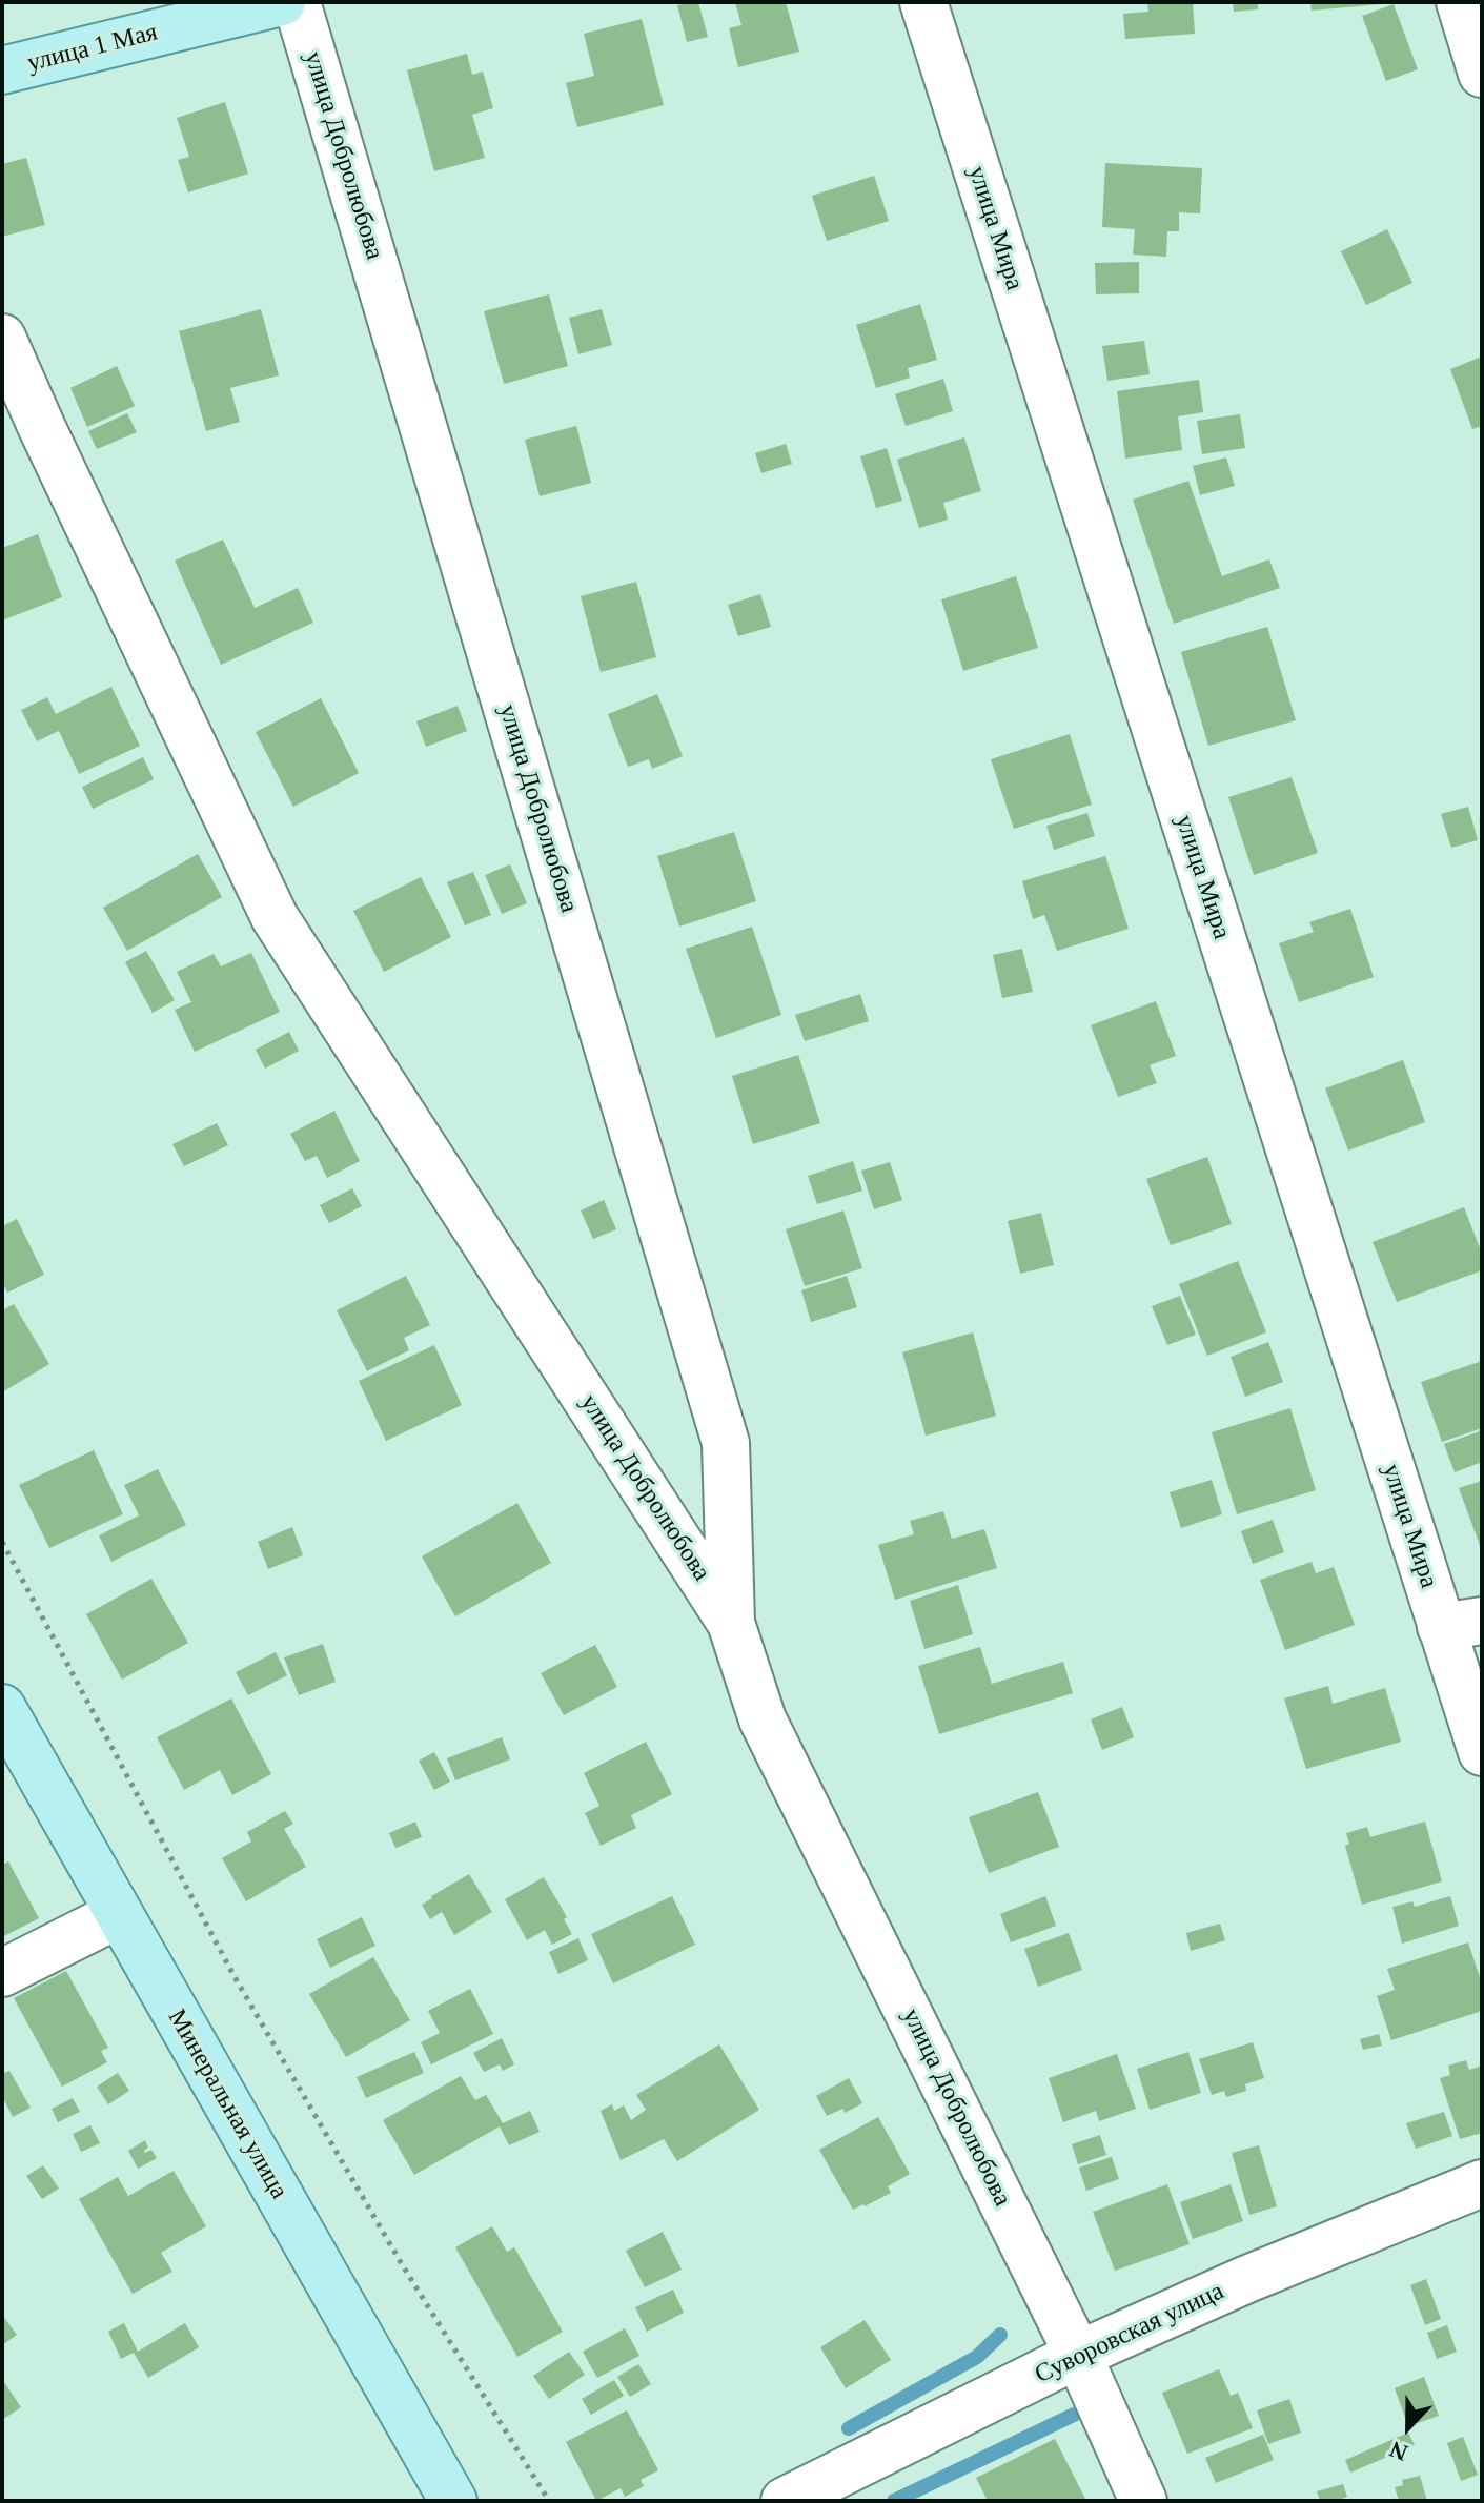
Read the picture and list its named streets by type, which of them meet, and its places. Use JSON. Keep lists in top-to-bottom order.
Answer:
{
  "streets": {
    "main road": ["улица 1 Мая", "Минеральная улица"],
    "street": ["улица Добролюбова", "улица Мира", "Суворовская улица"]
  },
  "crossings": [
    ["улица Добролюбова", "Суворовская улица"]
  ],
  "north": "bottom"
}
